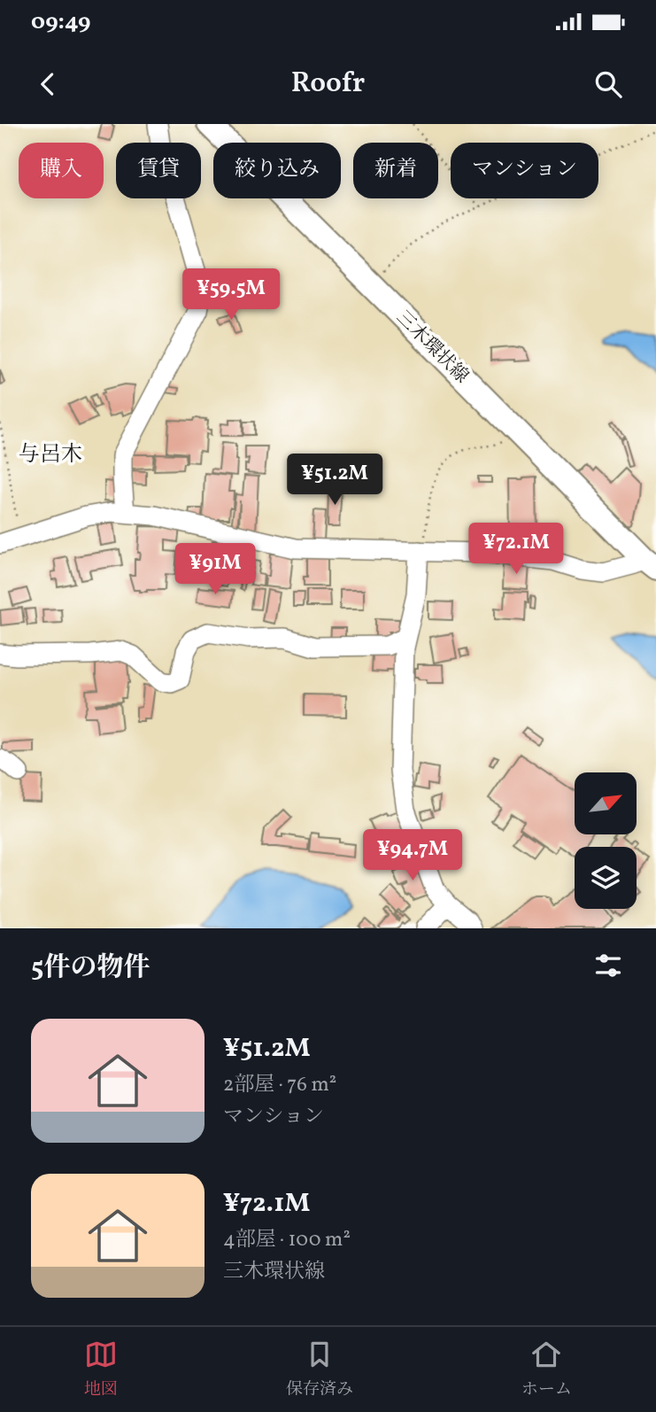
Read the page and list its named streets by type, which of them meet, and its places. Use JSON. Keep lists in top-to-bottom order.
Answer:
{
  "streets": {
    "main road": ["三木環状線"]
  },
  "districts": ["与呂木"],
  "north": "top right",
  "page": {
    "status": "09:49",
    "header": "Roofr",
    "chip": [
      "購入",
      "賃貸",
      "絞り込み",
      "新着",
      "マンション"
    ],
    "price": [
      "¥59.5M",
      "¥51.2M",
      "¥72.1M",
      "¥91M",
      "¥94.7M"
    ],
    "heading": "5件の物件",
    "list": [
      {
        "name": "¥51.2M",
        "note": "2部屋 · 76 m² · マンション"
      },
      {
        "name": "¥72.1M",
        "note": "4部屋 · 100 m² · 三木環状線"
      }
    ],
    "tabs": ["地図", "保存済み", "ホーム"]
  }
}
